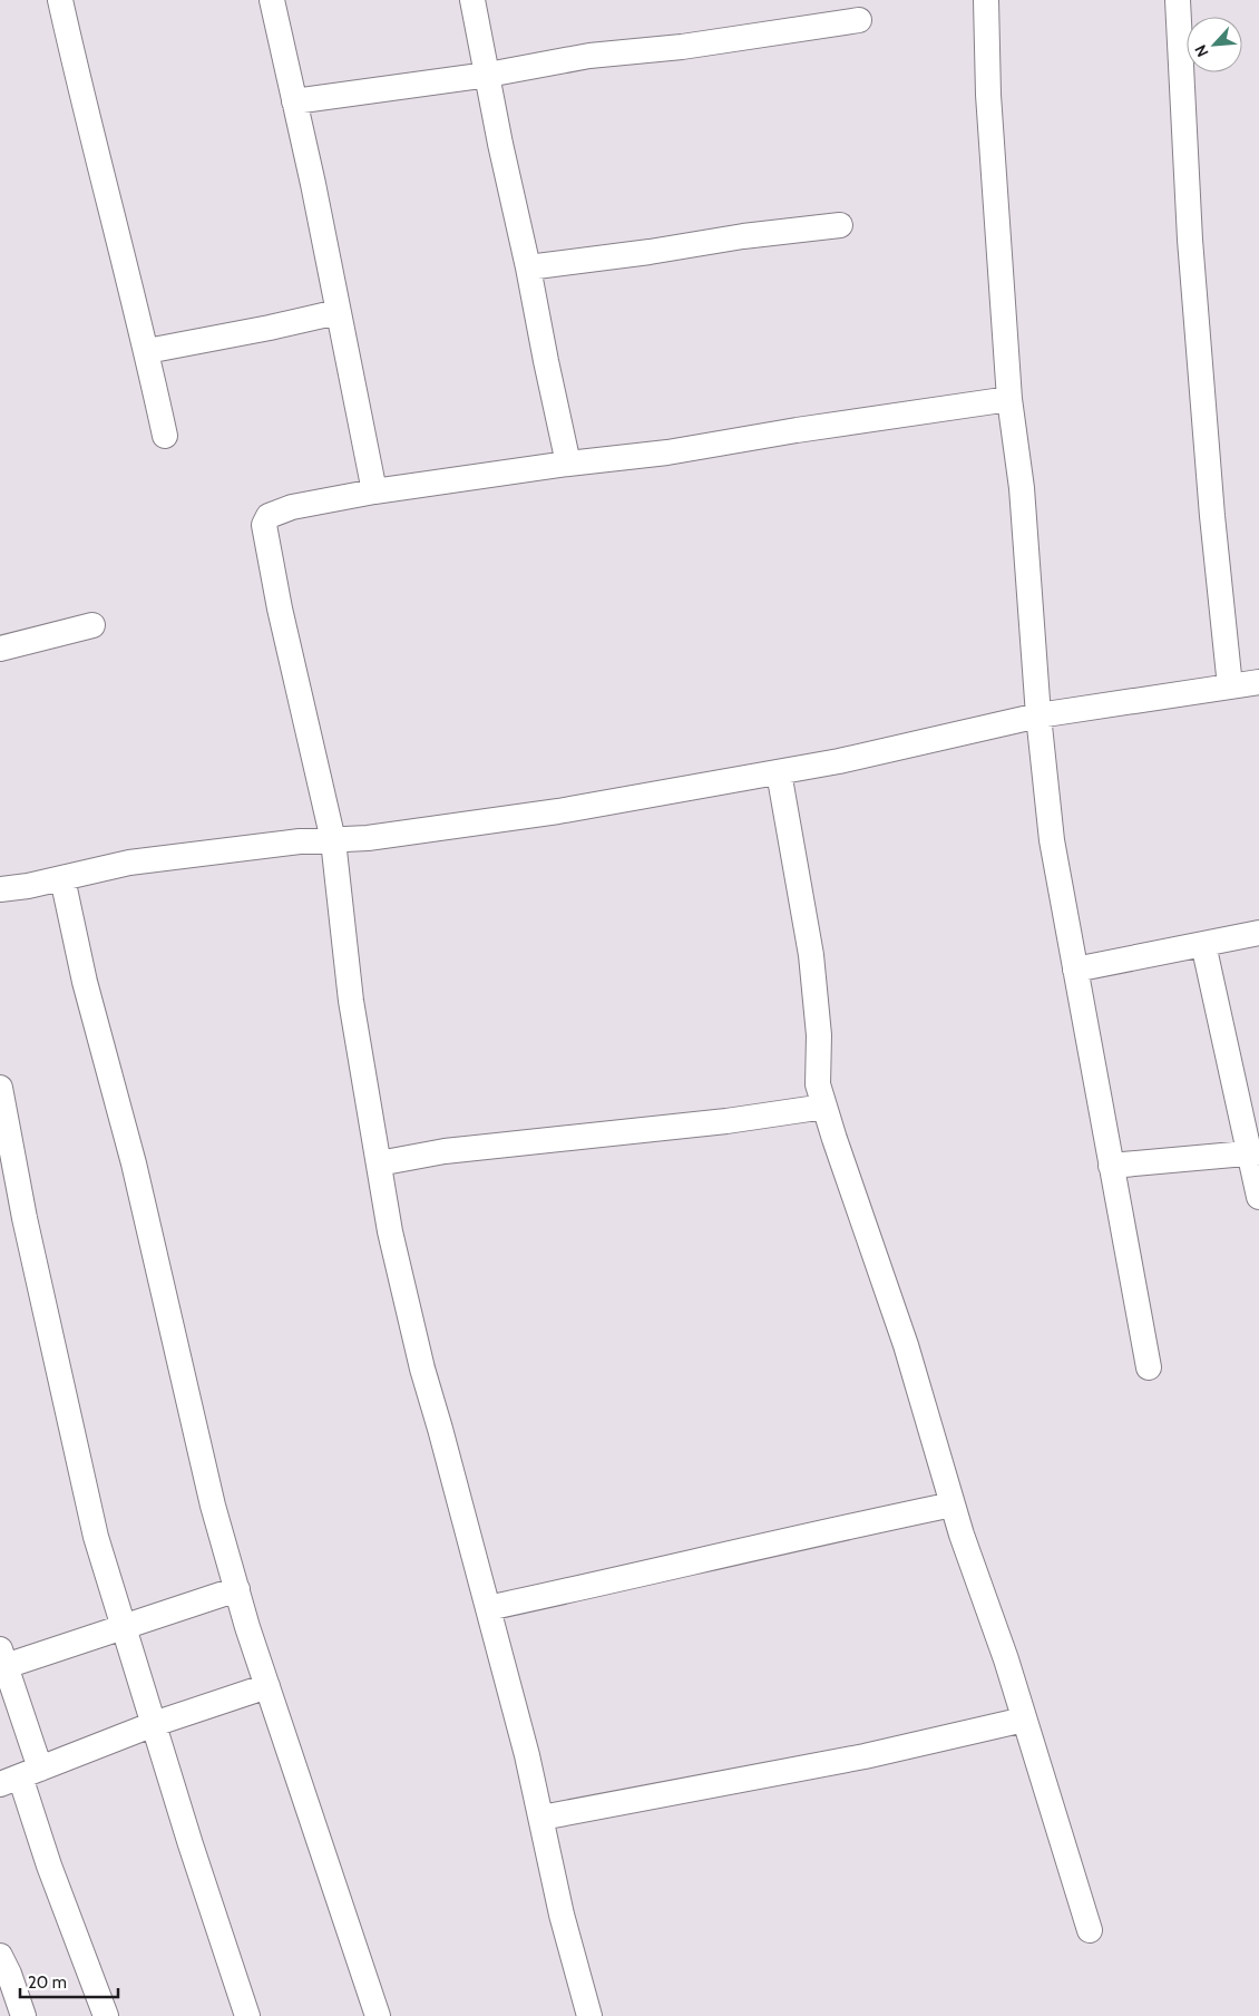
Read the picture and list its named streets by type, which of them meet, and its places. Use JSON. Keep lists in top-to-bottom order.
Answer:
{
  "scale_bar": "20 m",
  "north": "bottom left"
}
